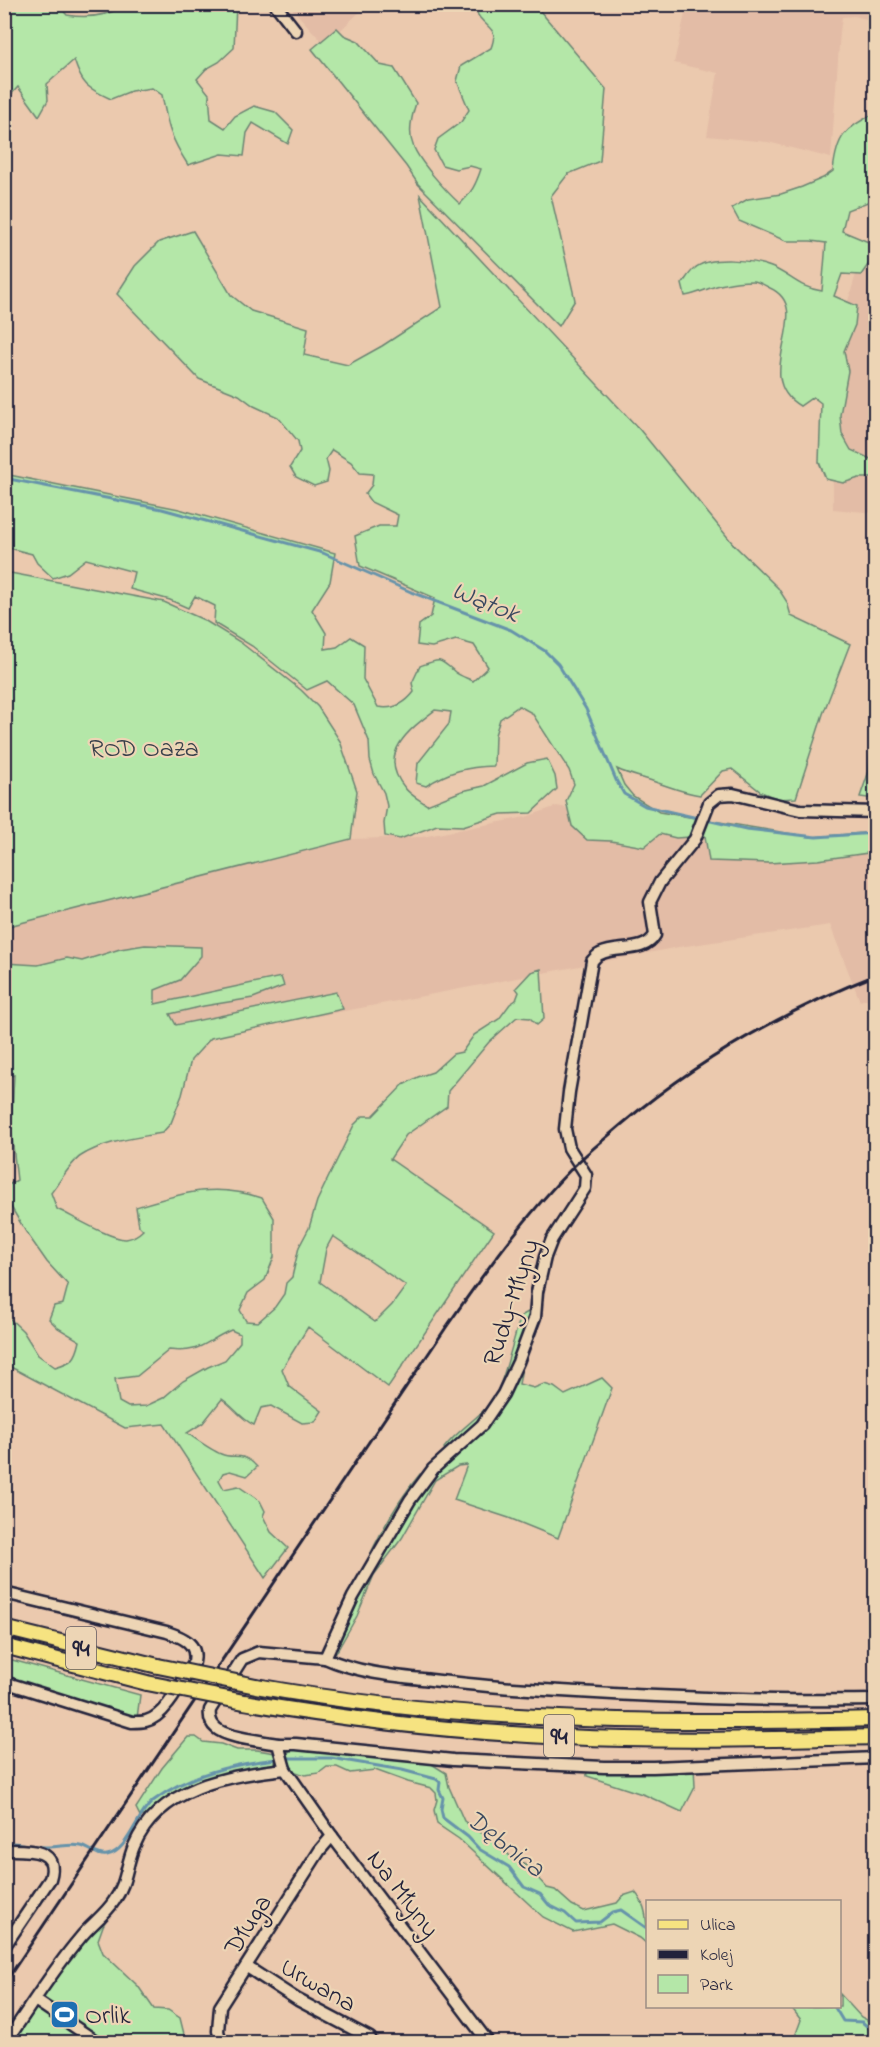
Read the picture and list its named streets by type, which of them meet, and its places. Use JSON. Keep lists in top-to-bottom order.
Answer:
{
  "streets": {
    "main road": ["94"],
    "street": [
      "Rudy-Młyny",
      "Na Młyny",
      "Długa",
      "Urwana"
    ]
  },
  "crossings": [
    ["Na Młyny", "Długa"],
    ["Długa", "Urwana"]
  ],
  "water": ["Wątok", "Dębnica"],
  "parks": ["ROD Oaza"],
  "places": {
    "sports": ["Orlik"]
  },
  "legend": ["Ulica", "Kolej", "Park"]
}
